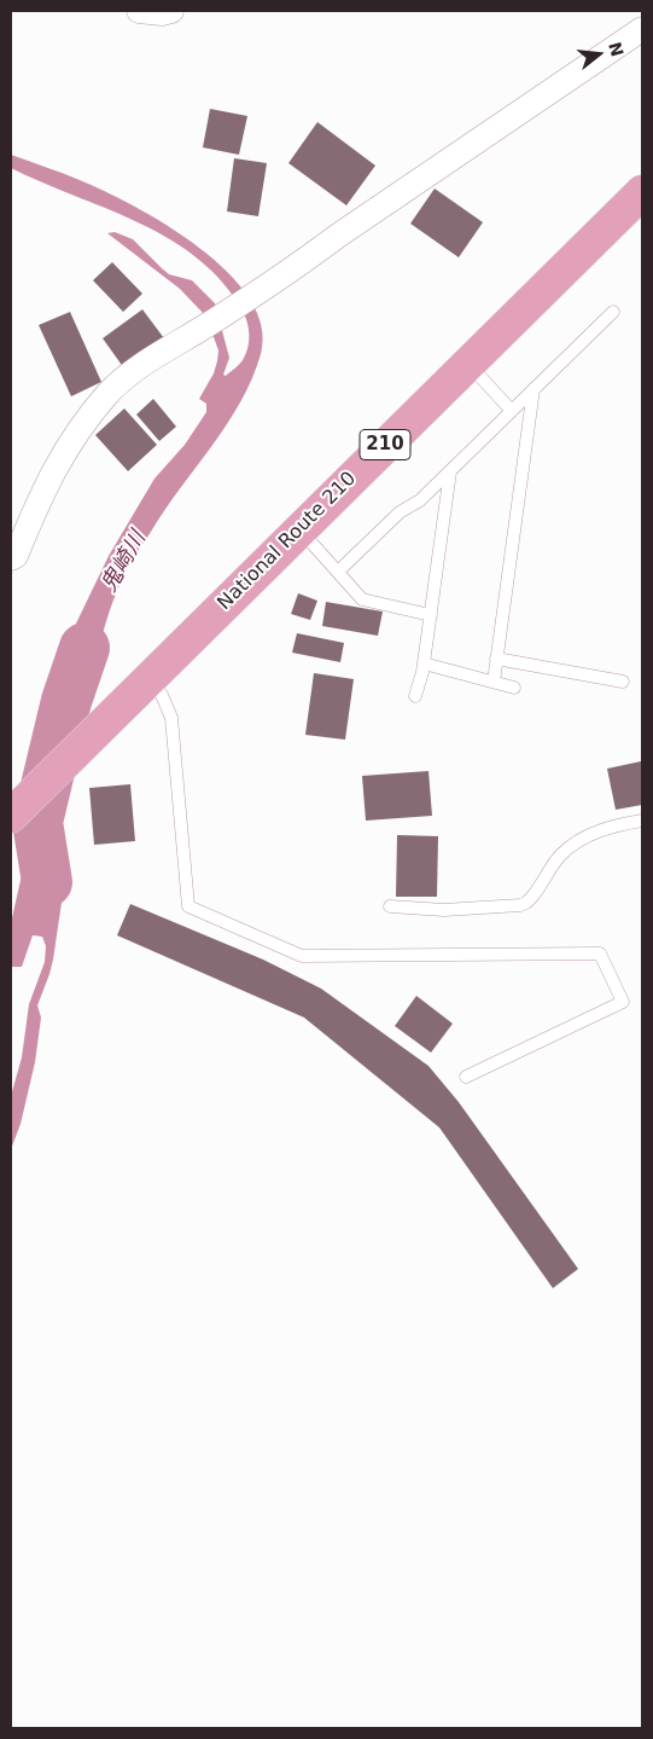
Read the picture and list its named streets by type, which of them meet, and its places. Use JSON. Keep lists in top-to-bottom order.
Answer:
{
  "streets": {
    "highway": ["210", "National Route 210"]
  },
  "water": ["鬼崎川"],
  "north": "right"
}
